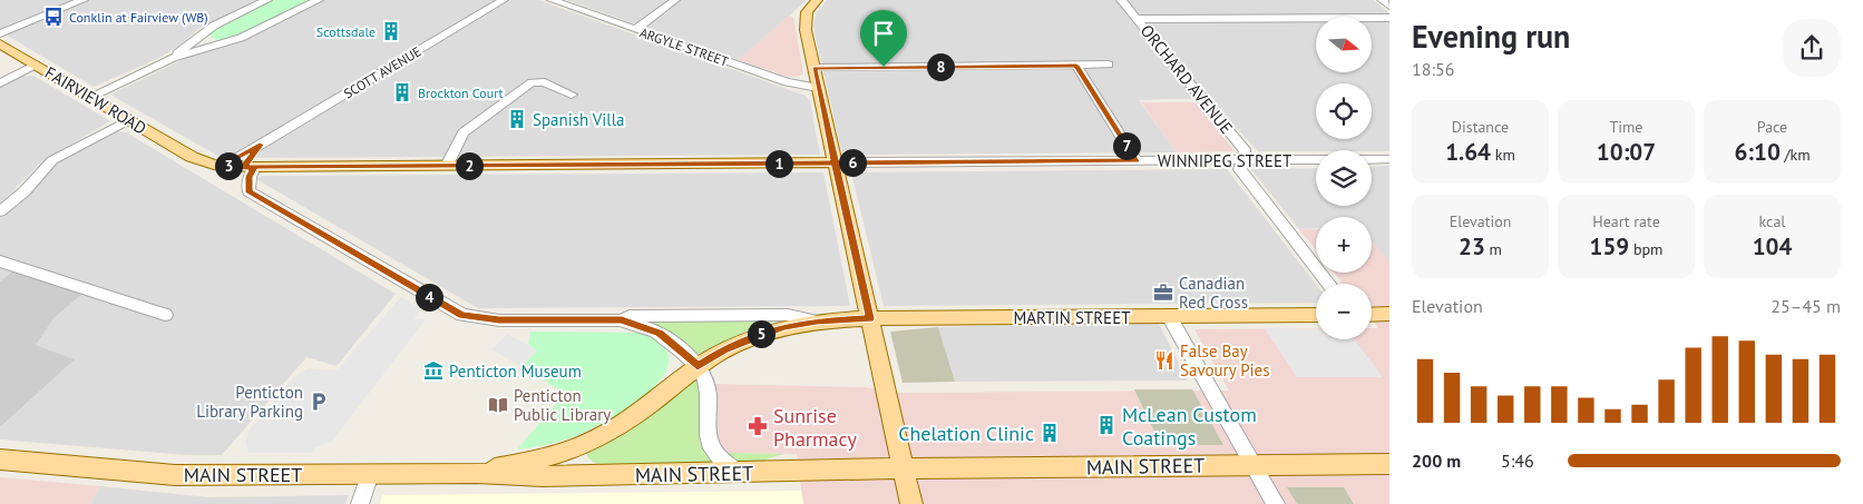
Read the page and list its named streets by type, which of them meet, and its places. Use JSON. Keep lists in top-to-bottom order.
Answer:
{
  "streets": {
    "main road": [
      "FAIRVIEW ROAD",
      "WINNIPEG STREET",
      "MARTIN STREET",
      "MAIN STREET"
    ],
    "street": ["ARGYLE STREET", "SCOTT AVENUE", "ORCHARD AVENUE"]
  },
  "crossings": [
    ["SCOTT AVENUE", "WINNIPEG STREET"],
    ["ORCHARD AVENUE", "WINNIPEG STREET"],
    ["FAIRVIEW ROAD", "WINNIPEG STREET"],
    ["MARTIN STREET", "MAIN STREET"]
  ],
  "places": {
    "bus stop": ["Conklin at Fairview (WB)"],
    "building": [
      "Scottsdale",
      "Brockton Court",
      "Spanish Villa",
      "McLean Custom Coatings",
      "Chelation Clinic"
    ],
    "office": ["Canadian Red Cross"],
    "restaurant": ["False Bay Savoury Pies"],
    "museum": ["Penticton Museum"],
    "parking": ["Penticton Library Parking"],
    "library": ["Penticton Public Library"],
    "pharmacy": ["Sunrise Pharmacy"]
  },
  "north": "right",
  "page": {
    "heading": ["Evening run", "18:56"],
    "map_buttons": ["+", "−"],
    "pins": [
      "8",
      "7",
      "6",
      "1",
      "2",
      "3",
      "4",
      "5"
    ],
    "stats": [
      ["Distance", "1.64 km"],
      ["Time", "10:07"],
      ["Pace", "6:10 /km"],
      ["Elevation", "23 m"],
      ["Heart rate", "159 bpm"],
      ["kcal", "104"]
    ],
    "chart": ["Elevation", "25–45 m"],
    "list": [
      {
        "name": "200 m",
        "note": "5:46"
      }
    ]
  }
}
